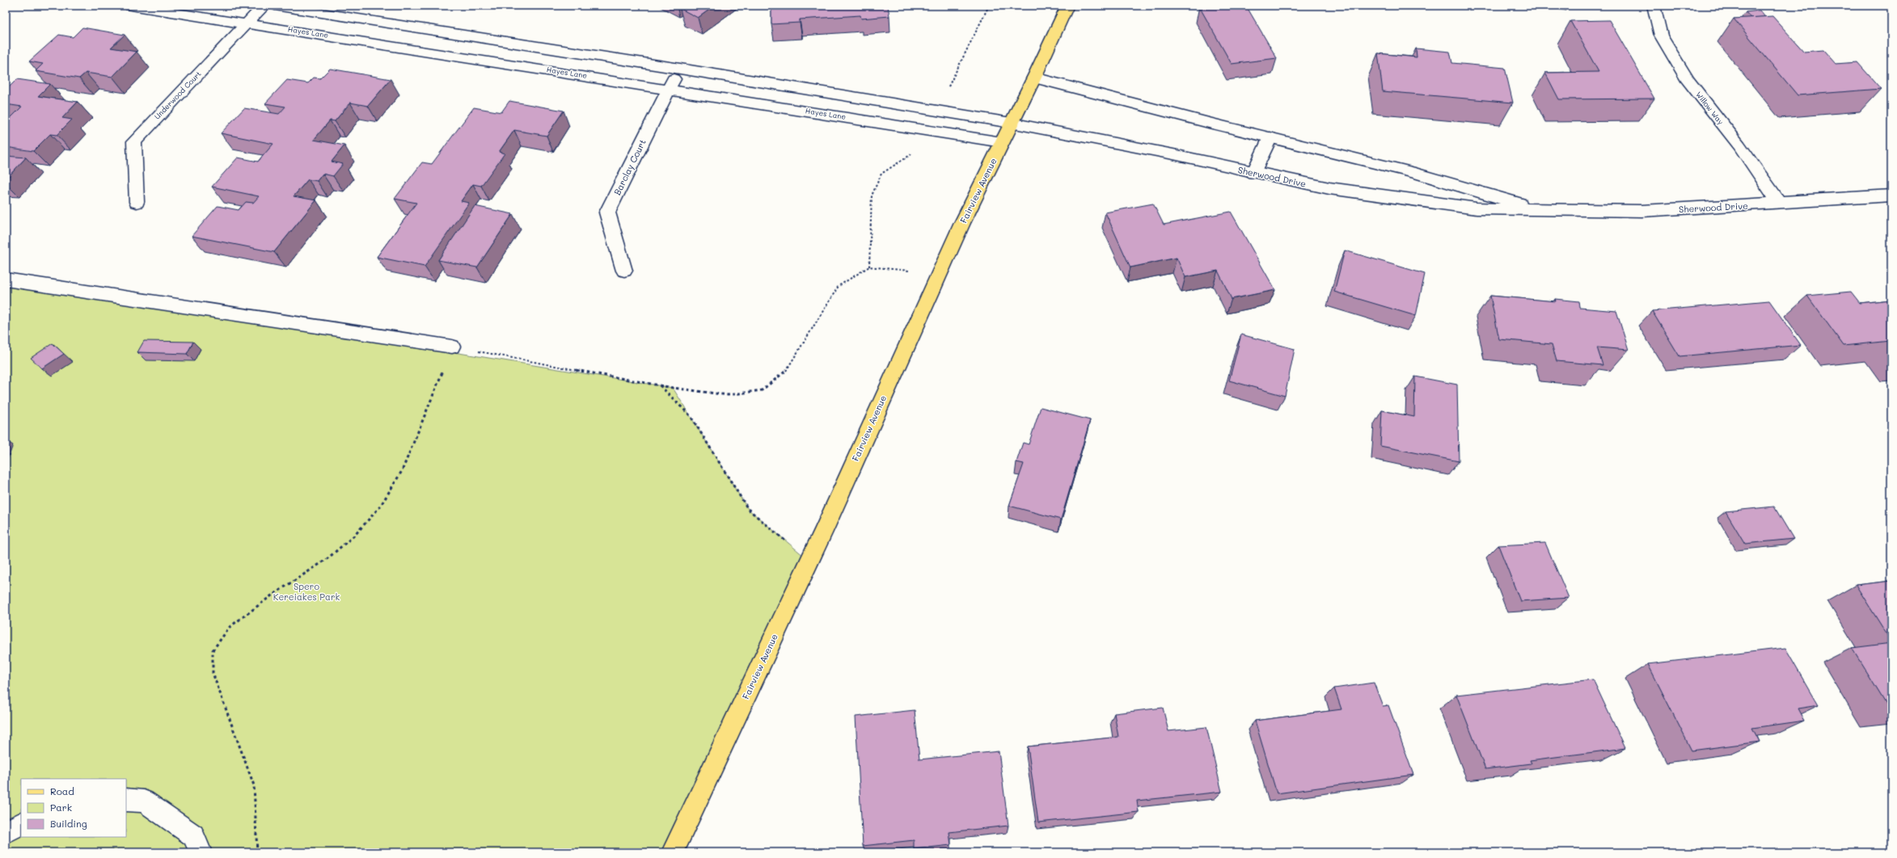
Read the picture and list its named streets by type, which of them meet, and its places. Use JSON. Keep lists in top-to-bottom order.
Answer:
{
  "streets": {
    "main road": ["Fairview Avenue"],
    "street": [
      "Hayes Lane",
      "Underwood Court",
      "Willow Way",
      "Barclay Court",
      "Sherwood Drive"
    ]
  },
  "crossings": [
    ["Hayes Lane", "Underwood Court"],
    ["Hayes Lane", "Barclay Court"],
    ["Hayes Lane", "Fairview Avenue"],
    ["Willow Way", "Sherwood Drive"],
    ["Sherwood Drive", "Fairview Avenue"]
  ],
  "parks": ["Spero Kereiakes Park"],
  "legend": ["Road", "Park", "Building"]
}
